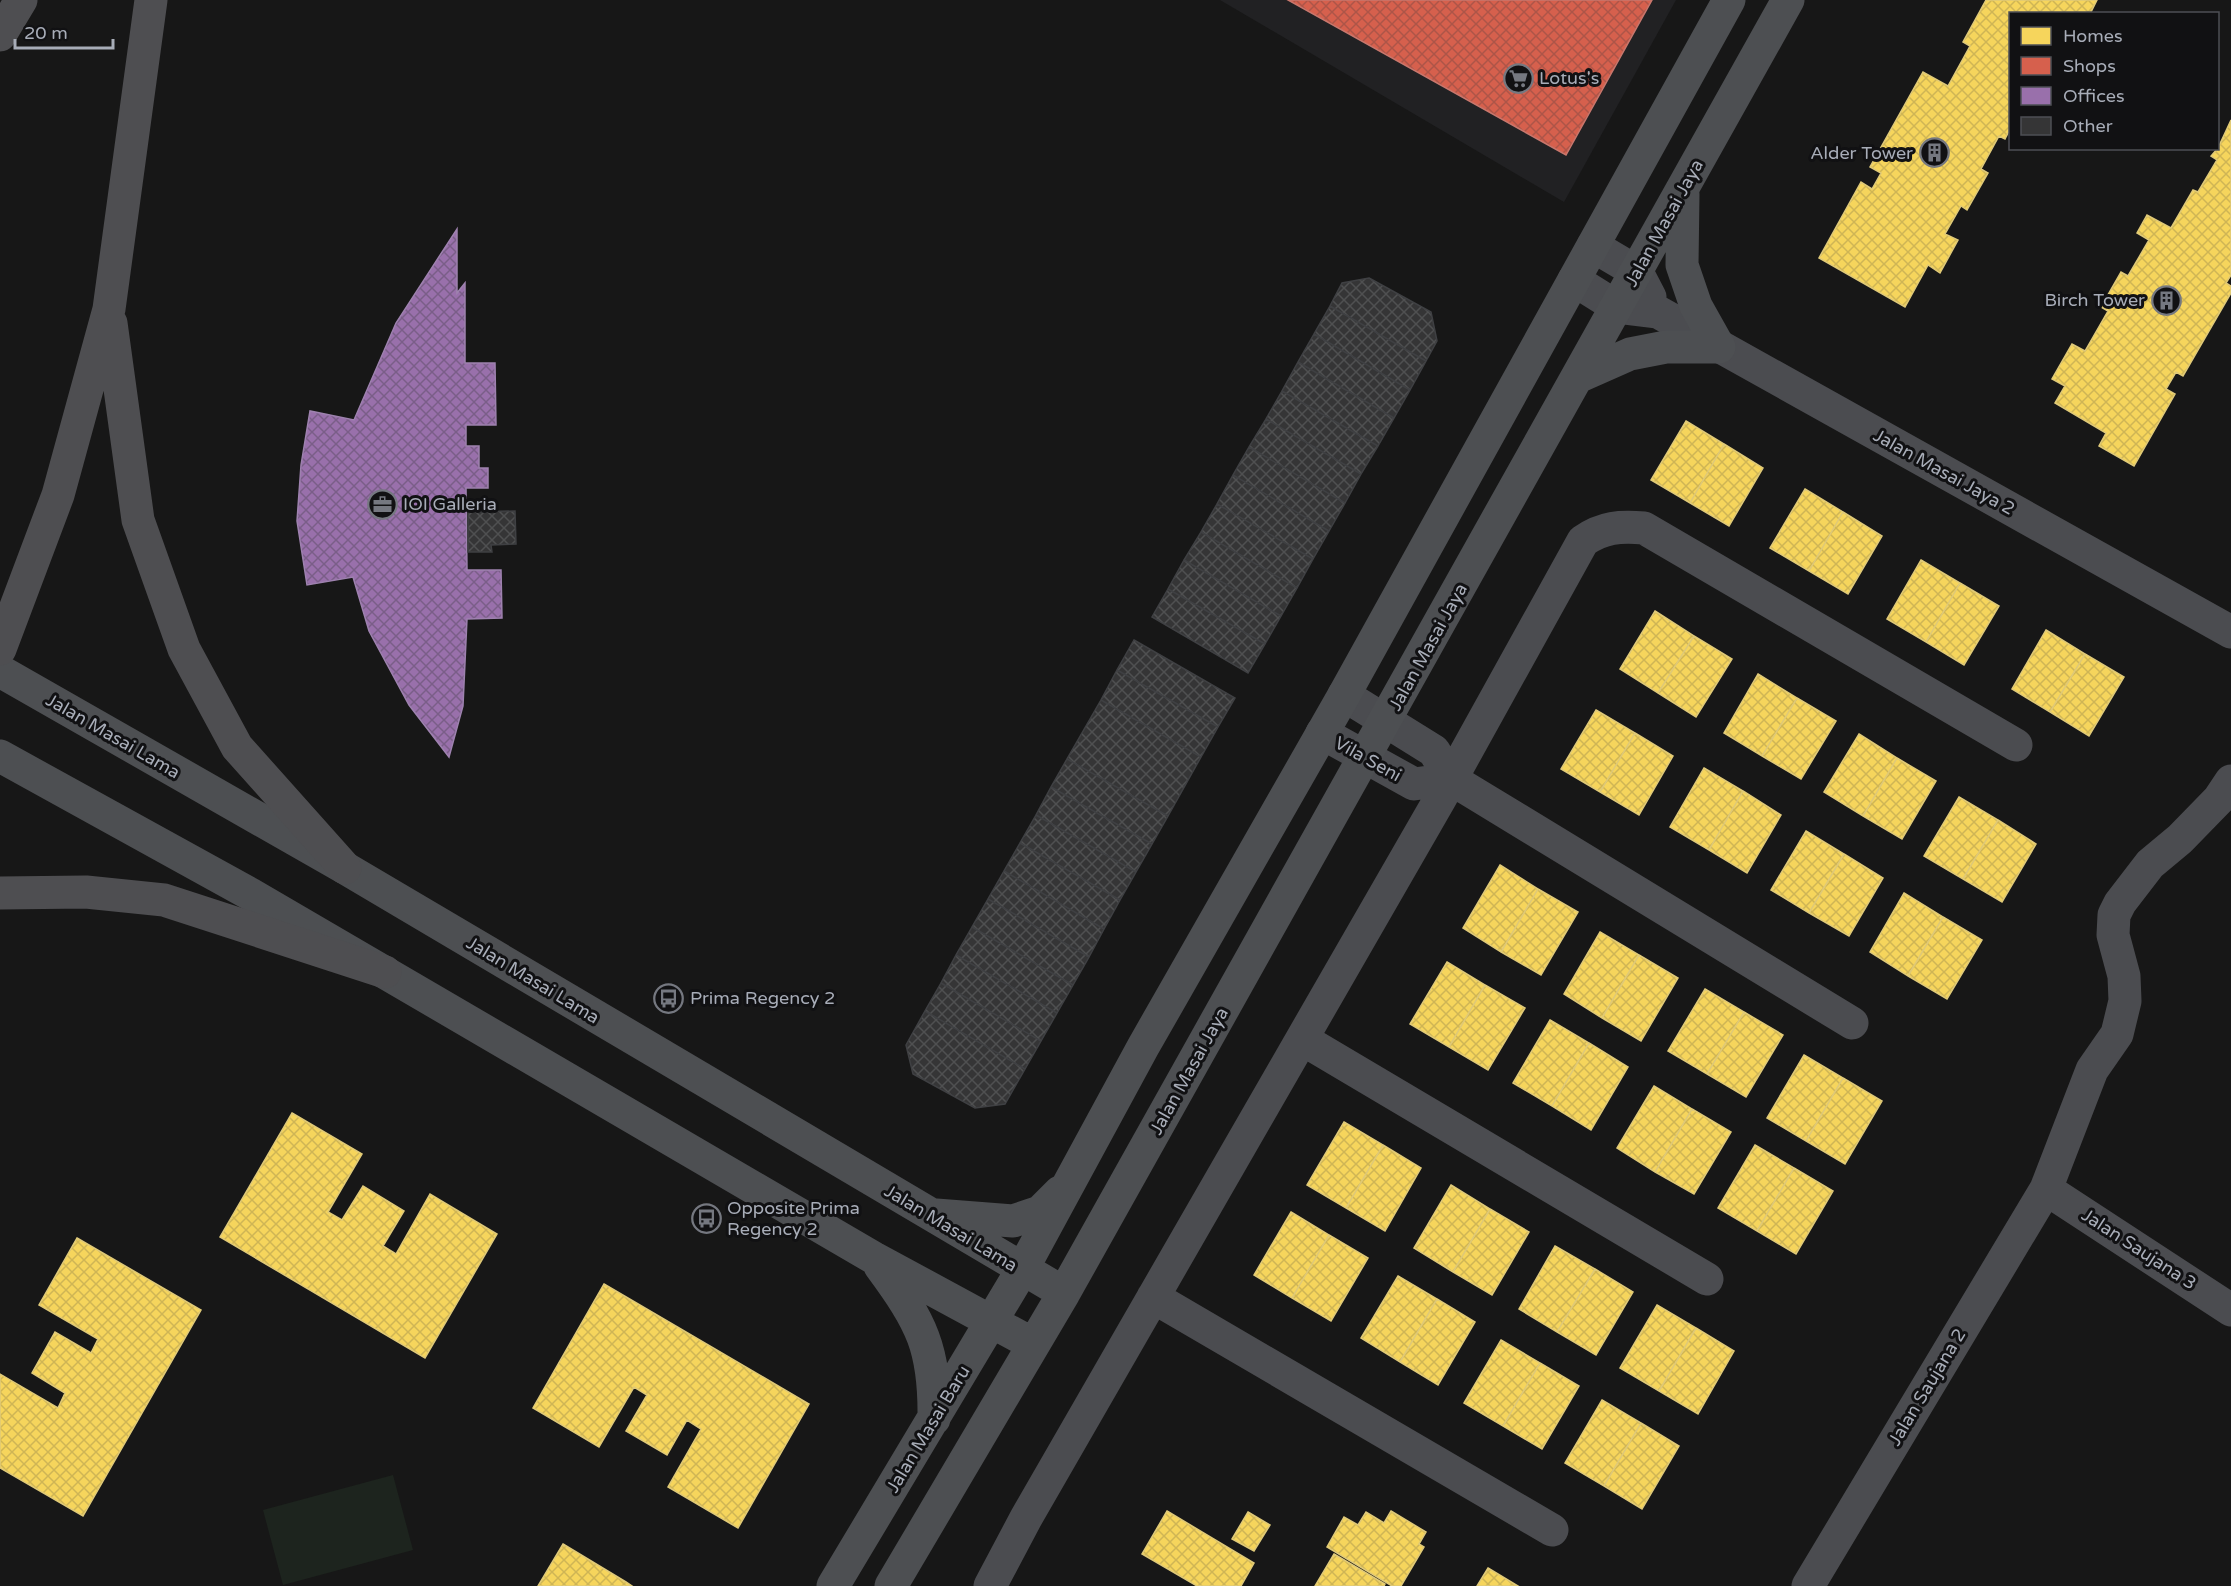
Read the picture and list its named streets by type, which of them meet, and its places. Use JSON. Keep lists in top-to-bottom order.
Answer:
{
  "streets": {
    "main road": ["Jalan Masai Jaya", "Jalan Masai Lama", "Jalan Masai Baru"],
    "street": [
      "Jalan Masai Jaya 2",
      "Vila Seni",
      "Jalan Saujana 3",
      "Jalan Saujana 2"
    ]
  },
  "crossings": [
    ["Jalan Masai Jaya", "Jalan Masai Jaya 2"],
    ["Jalan Masai Jaya", "Jalan Masai Lama"],
    ["Jalan Masai Jaya", "Vila Seni"],
    ["Jalan Masai Lama", "Jalan Masai Baru"],
    ["Jalan Saujana 3", "Jalan Saujana 2"]
  ],
  "places": {
    "supermarket": ["Lotus's"],
    "building": ["Alder Tower", "Birch Tower"],
    "office": ["IOI Galleria"],
    "bus stop": ["Prima Regency 2", "Opposite Prima Regency 2"]
  },
  "legend": [
    "Homes",
    "Shops",
    "Offices",
    "Other"
  ],
  "scale_bar": "20 m"
}
